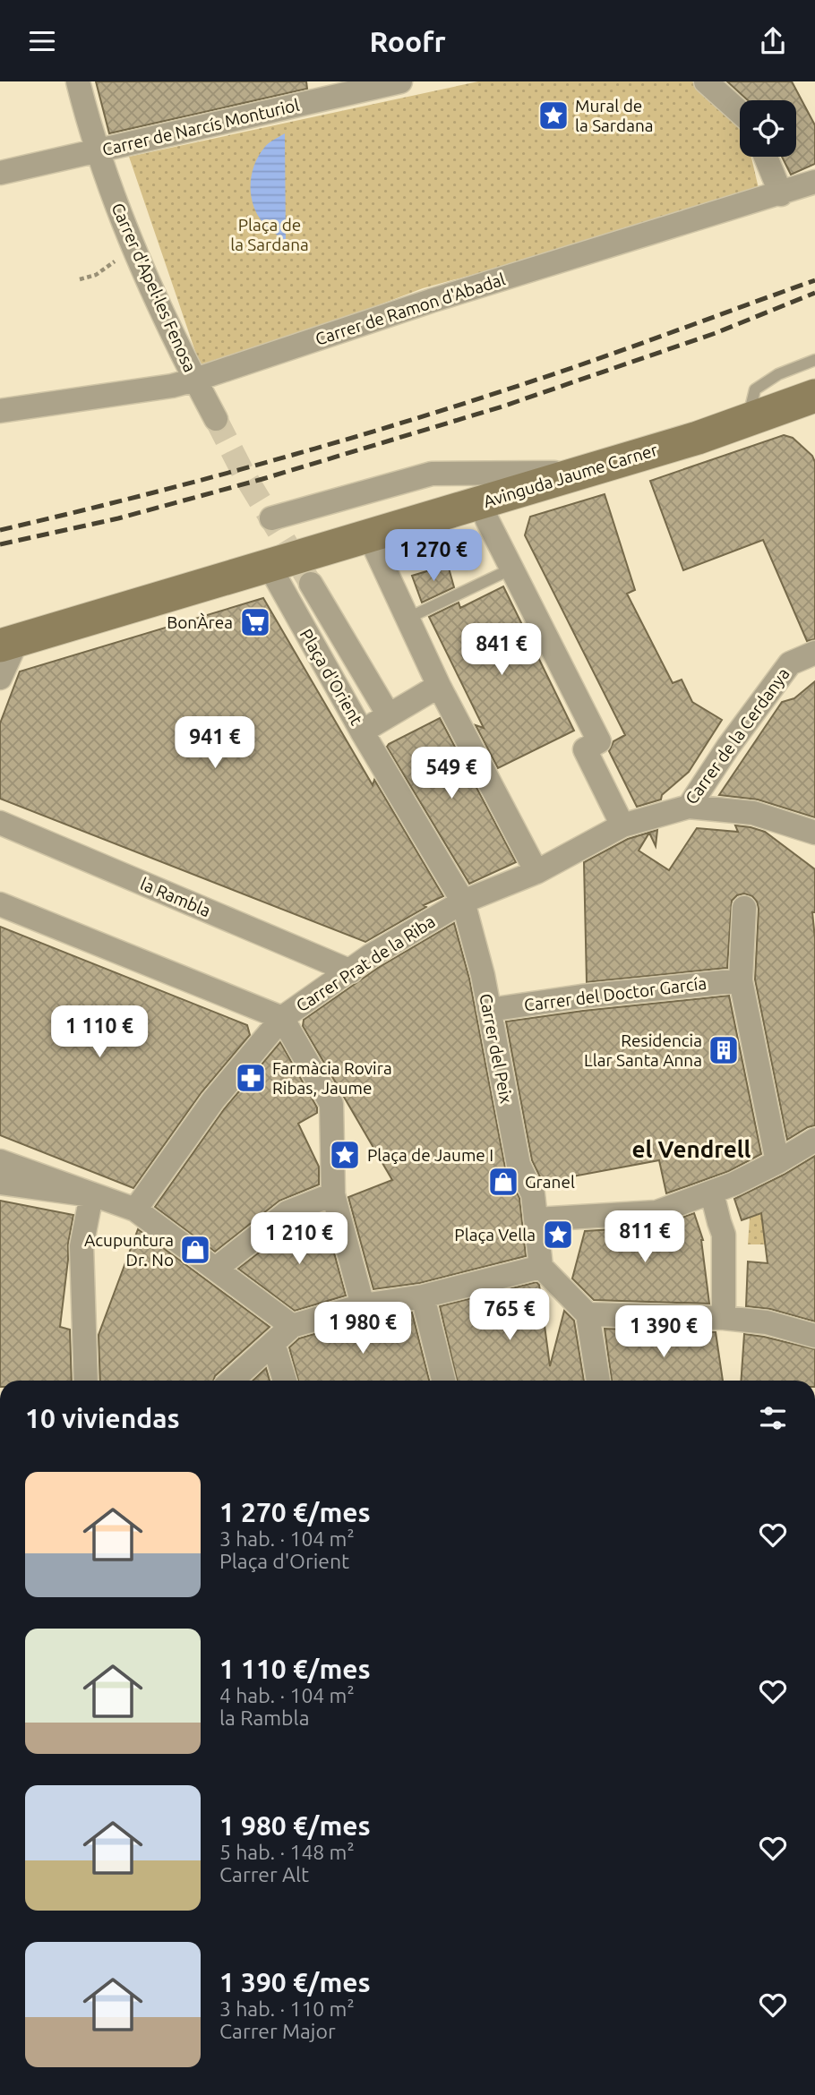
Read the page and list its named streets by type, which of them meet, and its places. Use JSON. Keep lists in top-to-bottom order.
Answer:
{
  "streets": {
    "street": [
      "Carrer de Narcís Monturiol",
      "Carrer d'Apel·les Fenosa",
      "Carrer de Ramon d'Abadal",
      "Avinguda Jaume Carner",
      "Plaça d'Orient",
      "Carrer de la Cerdanya",
      "la Rambla",
      "Carrer Prat de la Riba",
      "Carrer del Doctor García",
      "Carrer del Peix"
    ]
  },
  "crossings": [
    ["Carrer de Narcís Monturiol", "Carrer d'Apel·les Fenosa"],
    ["Carrer d'Apel·les Fenosa", "Carrer de Ramon d'Abadal"],
    ["Avinguda Jaume Carner", "Plaça d'Orient"],
    ["Plaça d'Orient", "Carrer del Peix"],
    ["Carrer de la Cerdanya", "Carrer Prat de la Riba"],
    ["la Rambla", "Carrer Prat de la Riba"],
    ["Carrer Prat de la Riba", "Carrer del Peix"],
    ["Carrer del Doctor García", "Carrer del Peix"]
  ],
  "districts": ["el Vendrell"],
  "parks": ["Plaça de la Sardana"],
  "places": {
    "place": ["Mural de la Sardana", "Plaça de Jaume I", "Plaça Vella"],
    "supermarket": ["BonÀrea"],
    "building": ["Residencia Llar Santa Anna"],
    "pharmacy": ["Farmàcia Rovira Ribas, Jaume"],
    "shop": ["Granel", "Acupuntura Dr. No"]
  },
  "page": {
    "header": "Roofr",
    "price": [
      "1 270 €",
      "841 €",
      "941 €",
      "549 €",
      "1 110 €",
      "811 €",
      "1 210 €",
      "765 €",
      "1 980 €",
      "1 390 €"
    ],
    "heading": "10 viviendas",
    "list": [
      {
        "name": "1 270 €/mes",
        "note": "3 hab. · 104 m² · Plaça d'Orient"
      },
      {
        "name": "1 110 €/mes",
        "note": "4 hab. · 104 m² · la Rambla"
      },
      {
        "name": "1 980 €/mes",
        "note": "5 hab. · 148 m² · Carrer Alt"
      },
      {
        "name": "1 390 €/mes",
        "note": "3 hab. · 110 m² · Carrer Major"
      }
    ]
  }
}
